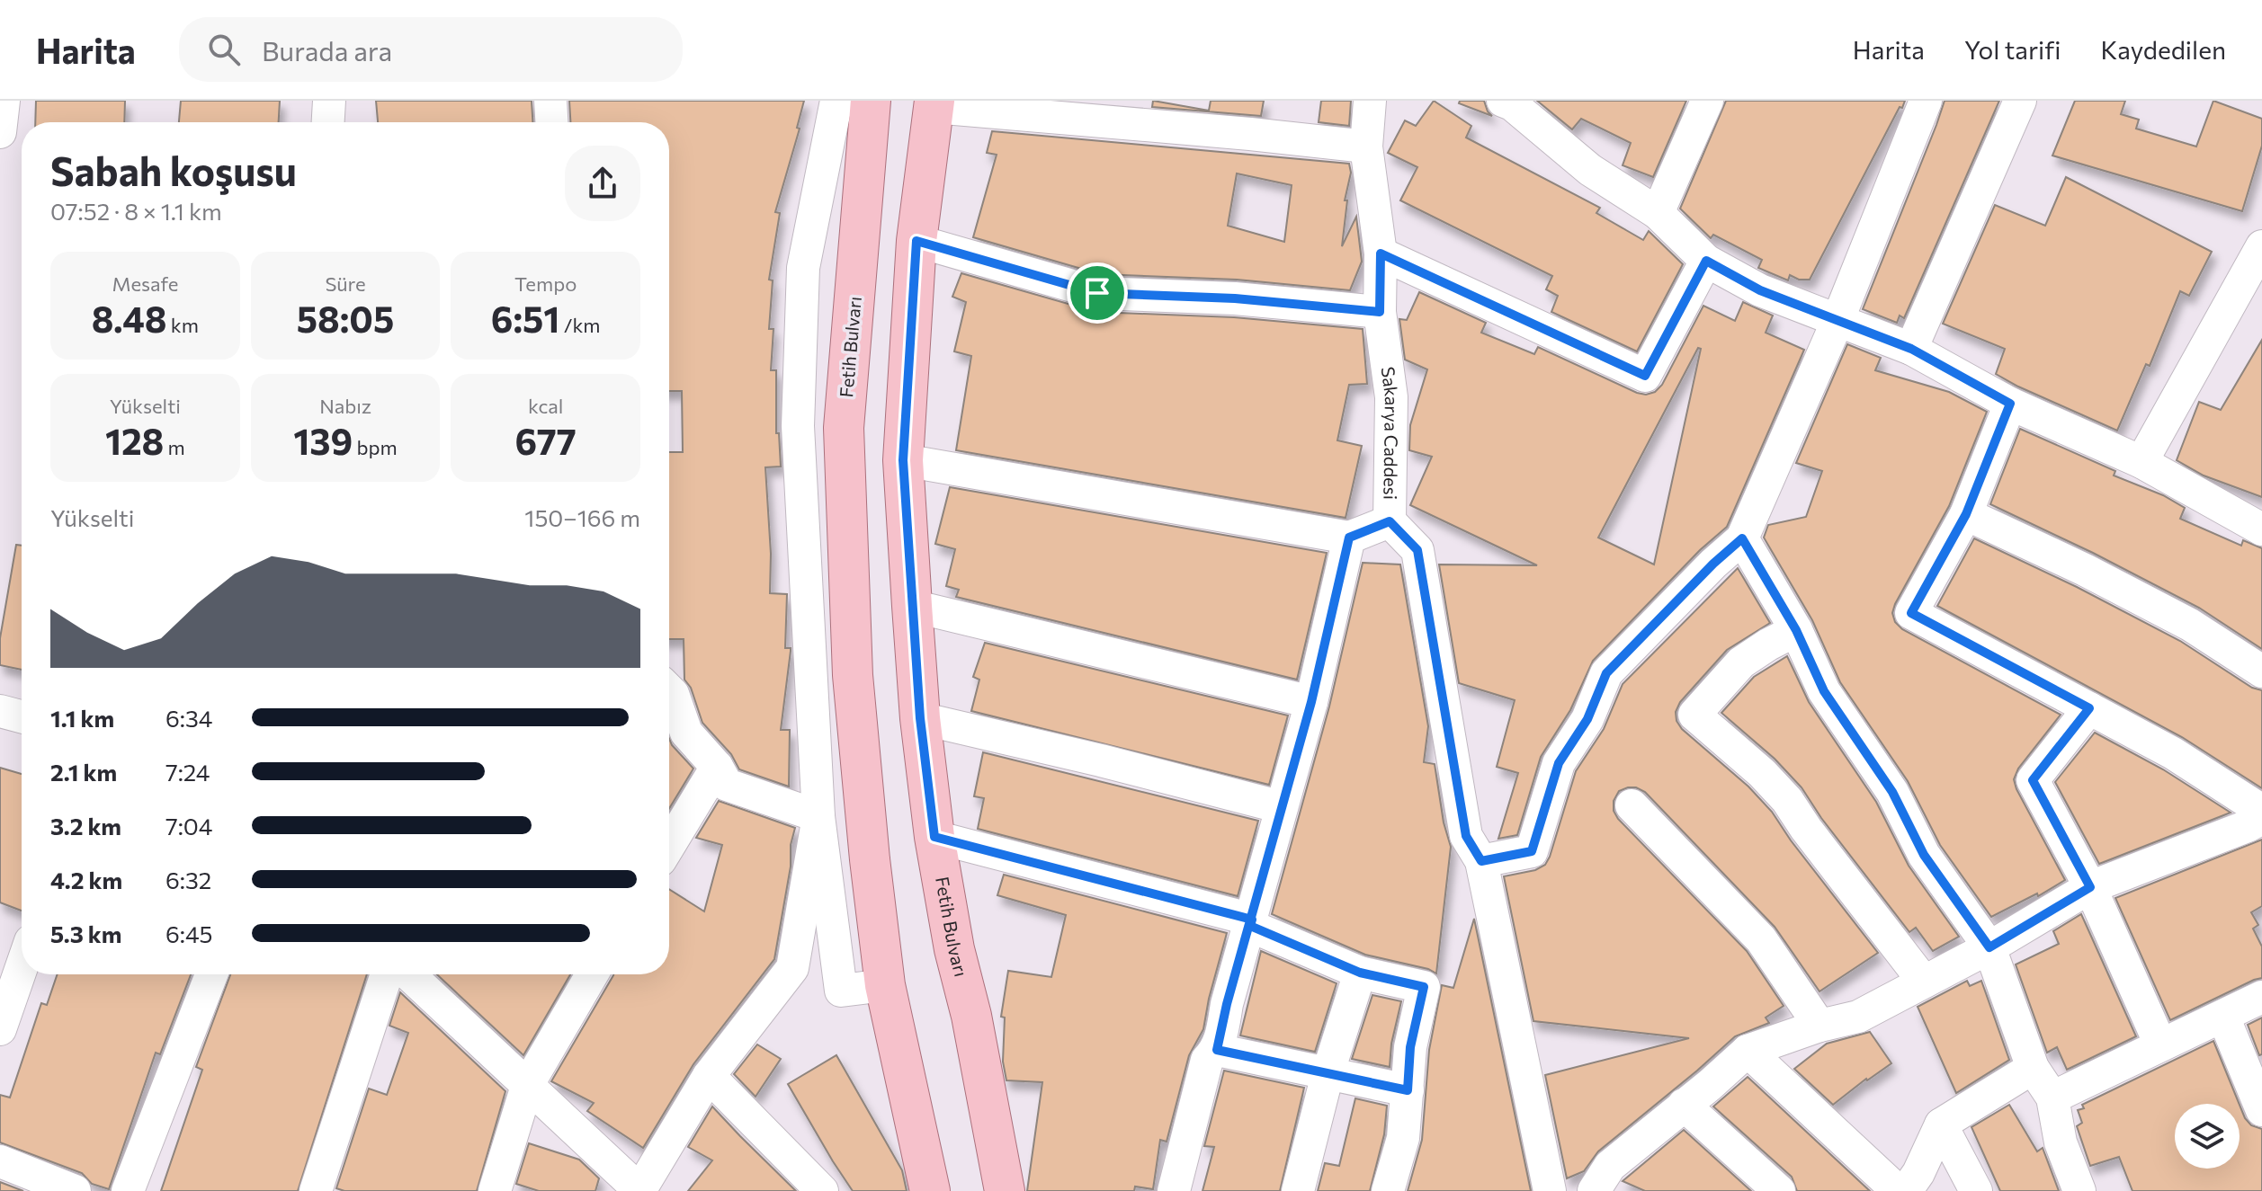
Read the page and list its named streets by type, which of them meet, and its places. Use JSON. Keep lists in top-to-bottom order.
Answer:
{
  "streets": {
    "main road": ["Fetih Bulvarı"],
    "street": ["Sakarya Caddesi"]
  },
  "page": {
    "header": "Harita",
    "search": "Burada ara",
    "nav": ["Harita", "Yol tarifi", "Kaydedilen"],
    "heading": ["Sabah koşusu", "07:52 · 8 × 1.1 km"],
    "stats": [
      ["Mesafe", "8.48 km"],
      ["Süre", "58:05"],
      ["Tempo", "6:51 /km"],
      ["Yükselti", "128 m"],
      ["Nabız", "139 bpm"],
      ["kcal", "677"]
    ],
    "chart": ["Yükselti", "150–166 m"],
    "list": [
      {
        "name": "1.1 km",
        "note": "6:34"
      },
      {
        "name": "2.1 km",
        "note": "7:24"
      },
      {
        "name": "3.2 km",
        "note": "7:04"
      },
      {
        "name": "4.2 km",
        "note": "6:32"
      },
      {
        "name": "5.3 km",
        "note": "6:45"
      }
    ]
  }
}
